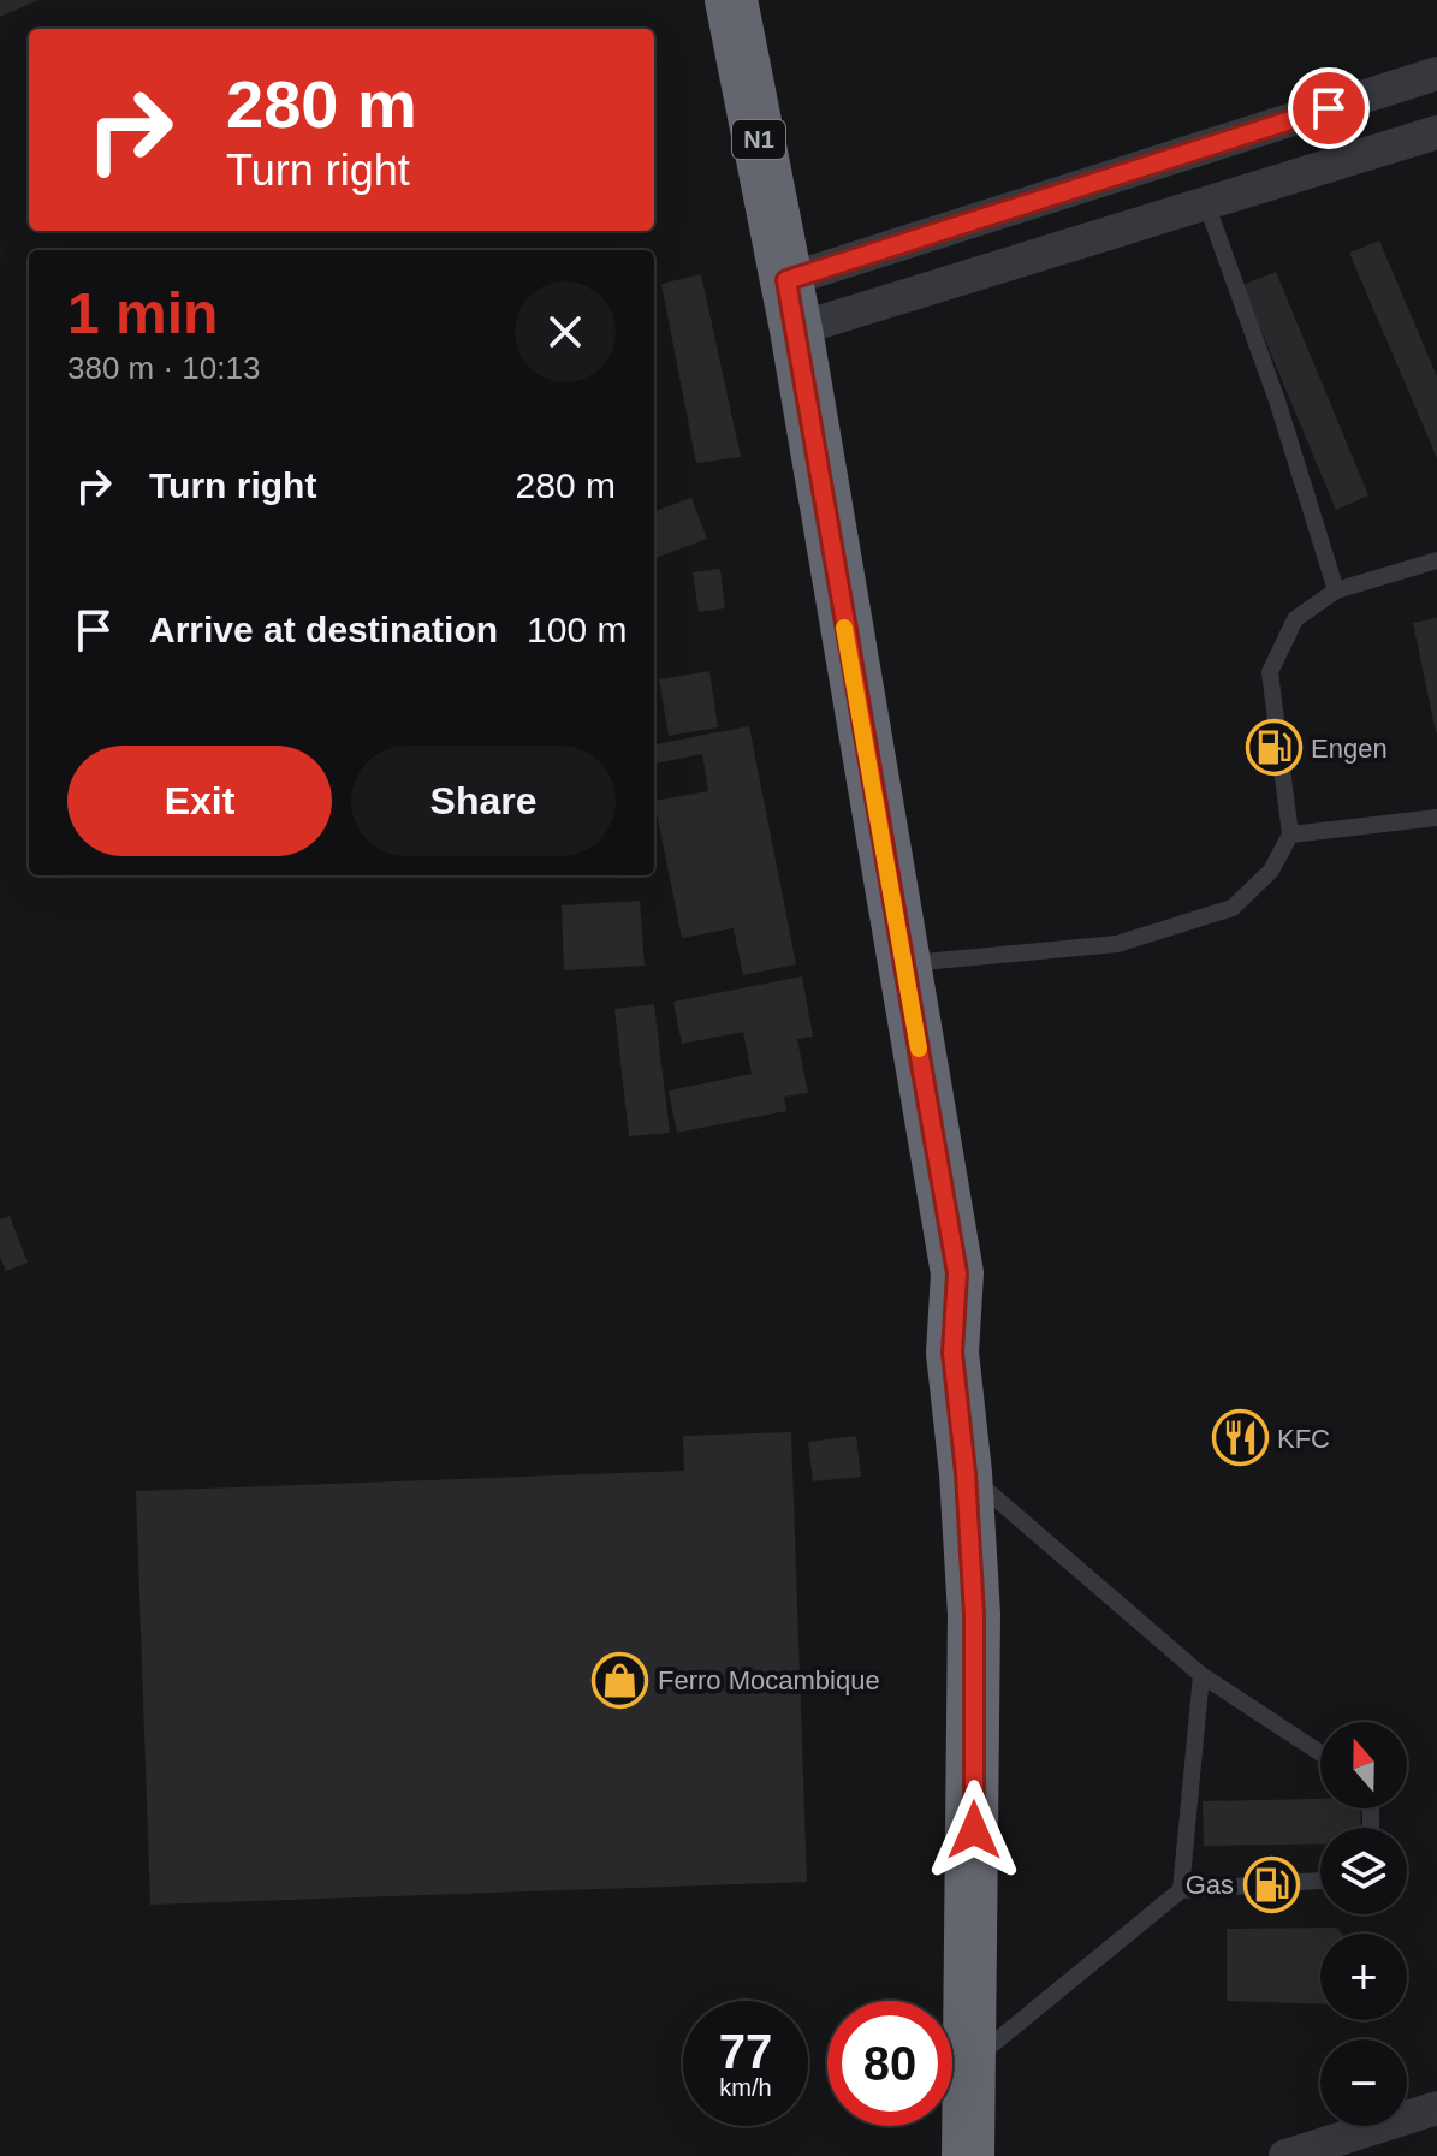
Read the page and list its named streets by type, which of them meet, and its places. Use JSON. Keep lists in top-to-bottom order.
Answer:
{
  "streets": {
    "highway": ["N1"]
  },
  "places": {
    "fuel station": ["Engen", "Gas"],
    "restaurant": ["KFC"],
    "shop": ["Ferro Mocambique"]
  },
  "north": "top",
  "page": {
    "turn": ["280 m", "Turn right"],
    "heading": ["1 min", "380 m · 10:13"],
    "list": [
      {
        "name": "Turn right",
        "value": "280 m"
      },
      {
        "name": "Arrive at destination",
        "value": "100 m"
      }
    ],
    "buttons": ["Exit", "Share"],
    "map_buttons": ["+", "−"],
    "speed": "77 km/h",
    "limit": "80"
  }
}
